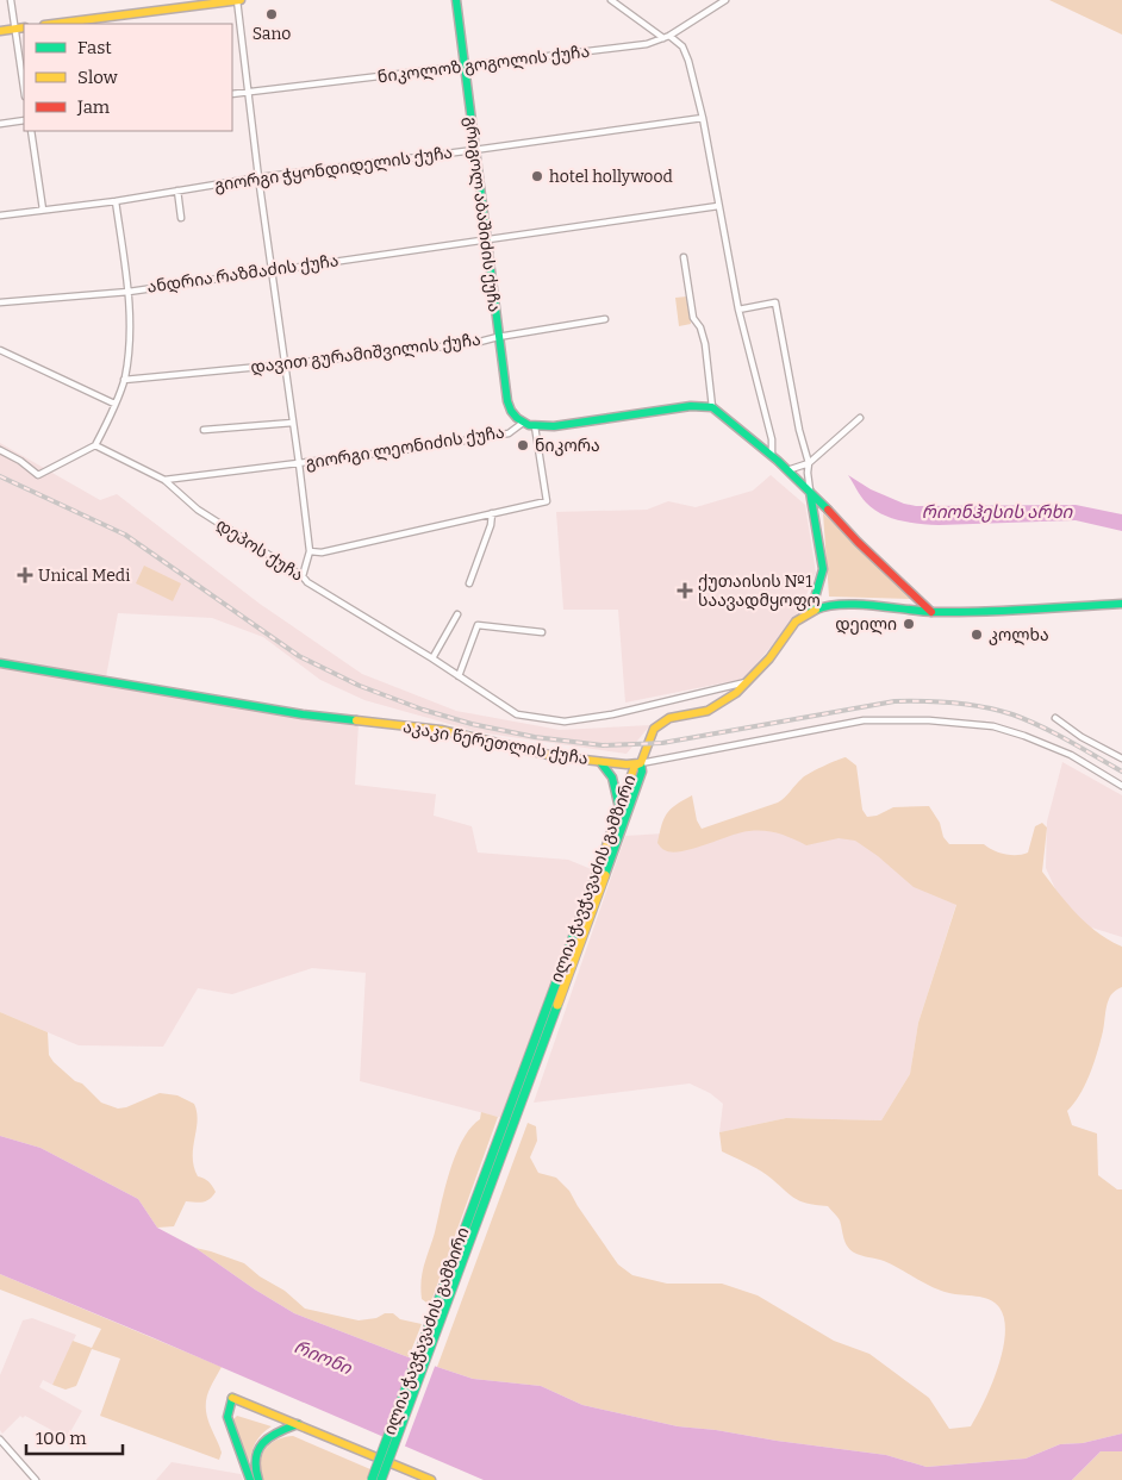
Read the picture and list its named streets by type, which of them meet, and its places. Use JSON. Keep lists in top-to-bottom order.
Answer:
{
  "streets": {
    "main road": [
      "გრიგოლ აბაშიძის ქუჩა",
      "გიორგი ლეონიძის ქუჩა",
      "აკაკი წერეთლის ქუჩა",
      "ილია ჭავჭავაძის გამზირი"
    ],
    "street": [
      "ნიკოლოზ გოგოლის ქუჩა",
      "გიორგი ჭყონდიდელის ქუჩა",
      "ანდრია რაზმაძის ქუჩა",
      "დავით გურამიშვილის ქუჩა",
      "დეპოს ქუჩა"
    ]
  },
  "crossings": [
    ["ნიკოლოზ გოგოლის ქუჩა", "გრიგოლ აბაშიძის ქუჩა"],
    ["გიორგი ჭყონდიდელის ქუჩა", "გრიგოლ აბაშიძის ქუჩა"],
    ["გრიგოლ აბაშიძის ქუჩა", "ანდრია რაზმაძის ქუჩა"],
    ["გრიგოლ აბაშიძის ქუჩა", "დავით გურამიშვილის ქუჩა"],
    ["გრიგოლ აბაშიძის ქუჩა", "გიორგი ლეონიძის ქუჩა"],
    ["გიორგი ლეონიძის ქუჩა", "დეპოს ქუჩა"],
    ["აკაკი წერეთლის ქუჩა", "ილია ჭავჭავაძის გამზირი"]
  ],
  "water": ["რიონჰესის არხი", "რიონი"],
  "places": {
    "other": [
      "Sano",
      "hotel hollywood",
      "ნიკორა",
      "დეილი",
      "კოლხა"
    ],
    "health": ["Unical Medi", "ქუთაისის №1 საავადმყოფო"]
  },
  "legend": ["Fast", "Slow", "Jam"],
  "scale_bar": "100 m"
}
